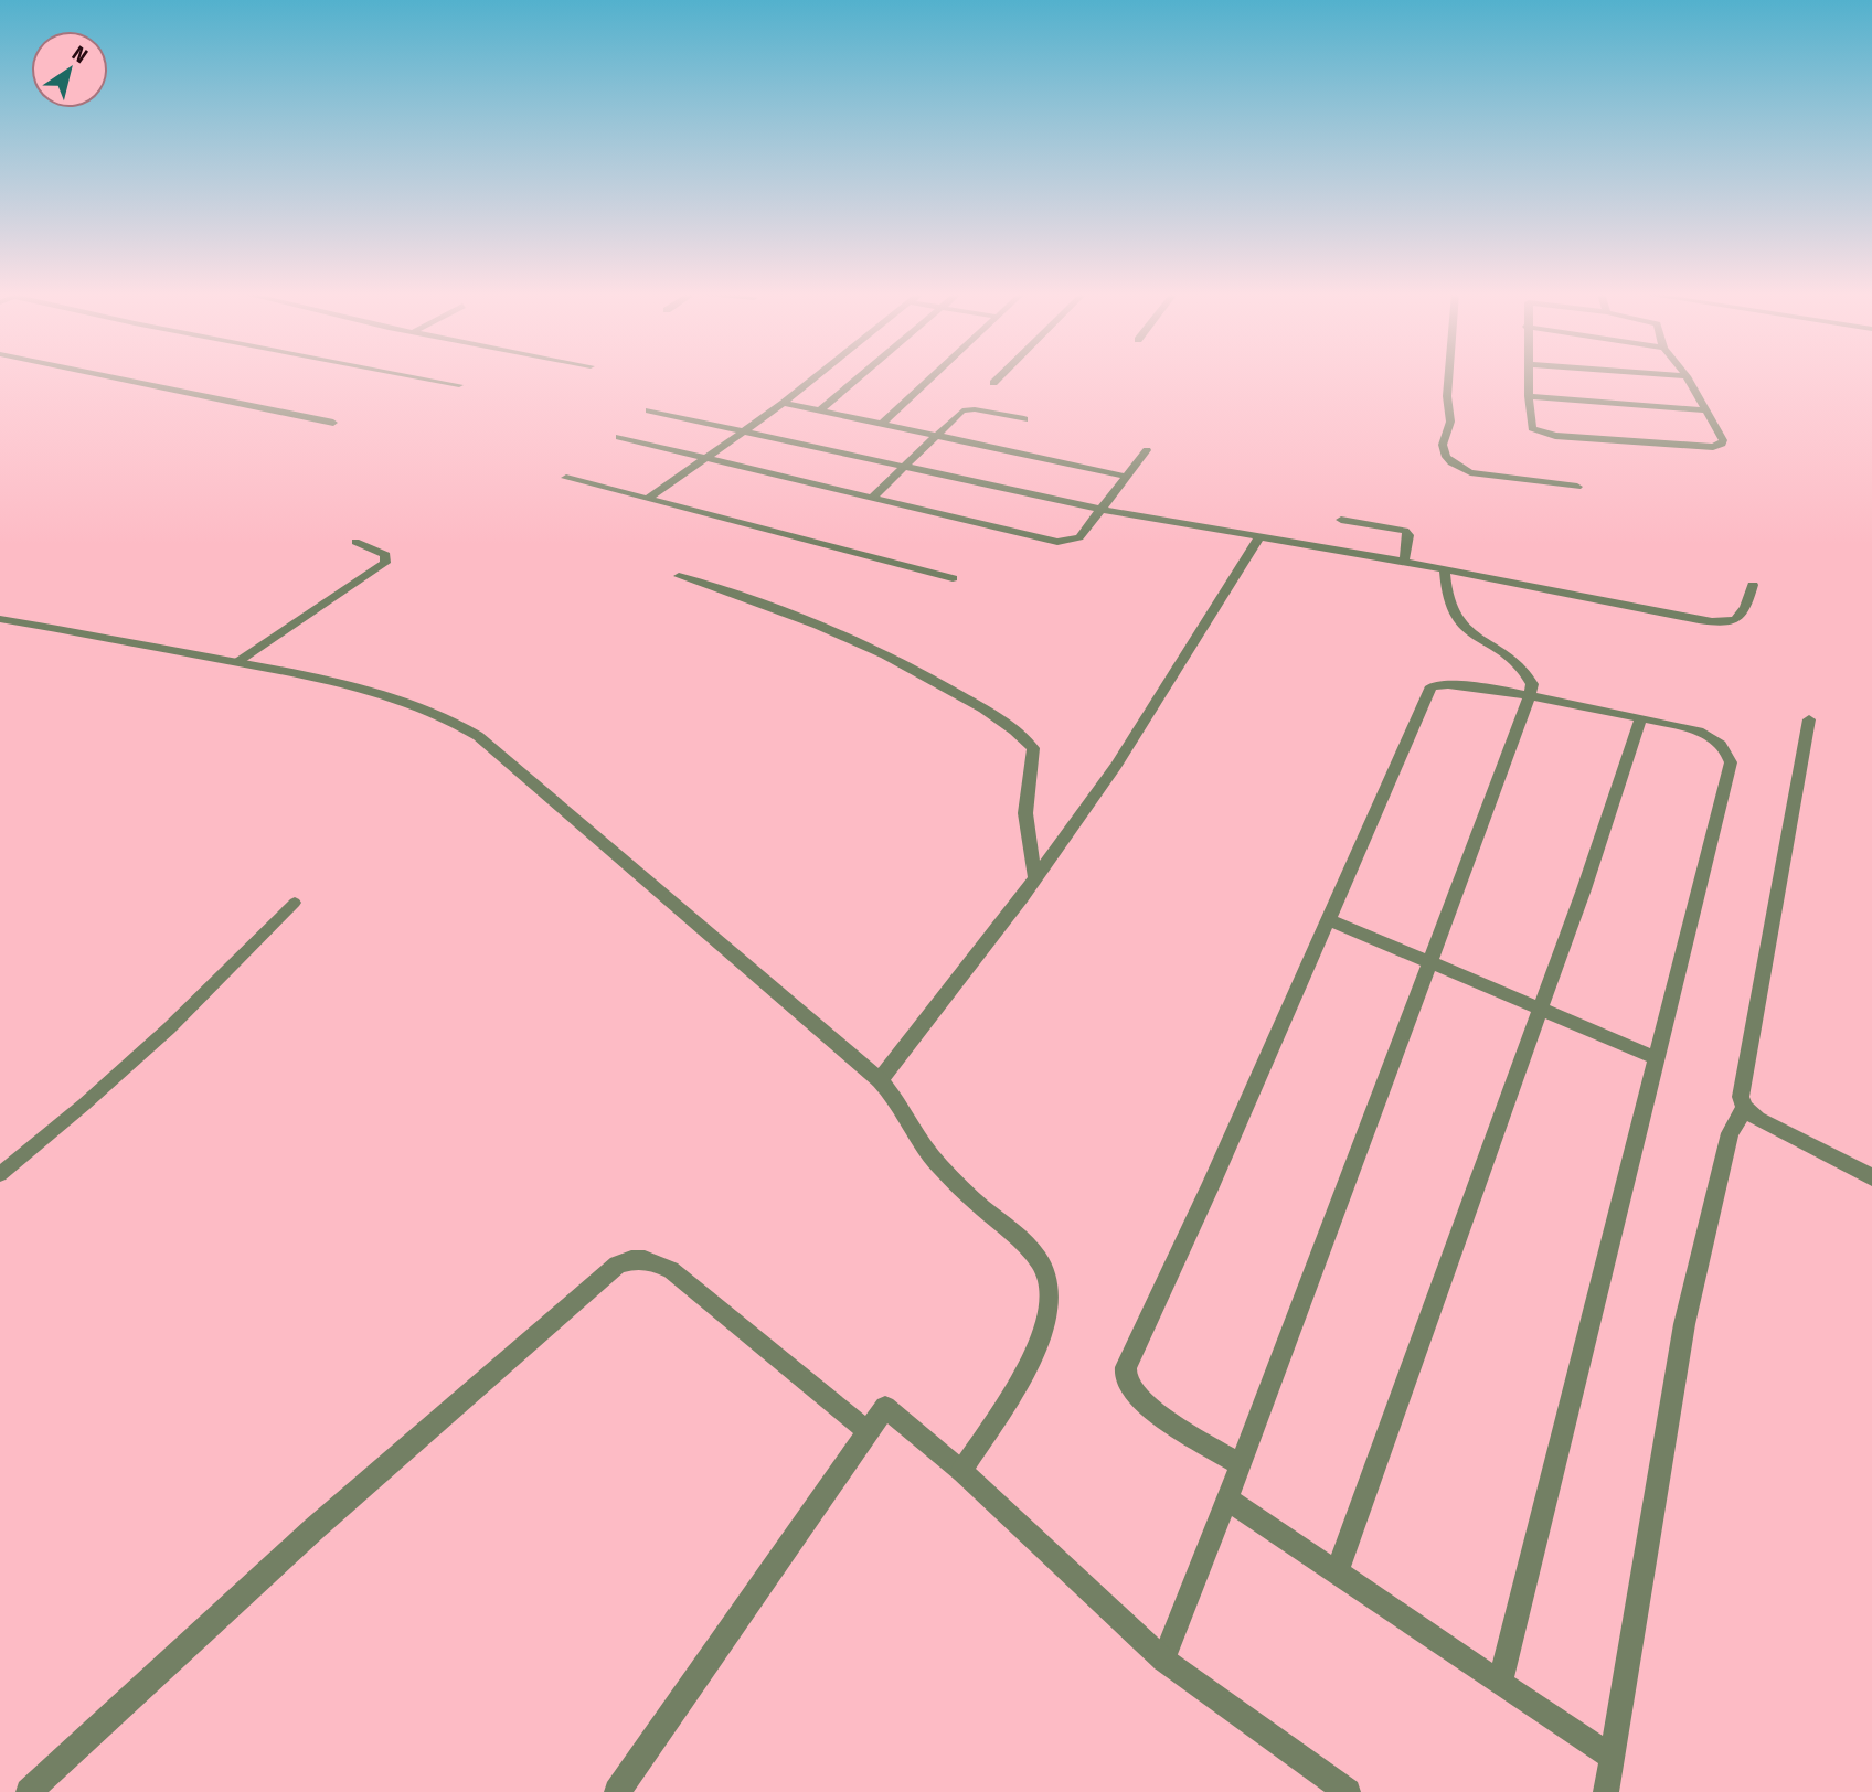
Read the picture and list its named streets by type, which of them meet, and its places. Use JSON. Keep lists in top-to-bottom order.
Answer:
{
  "north": "top right"
}
